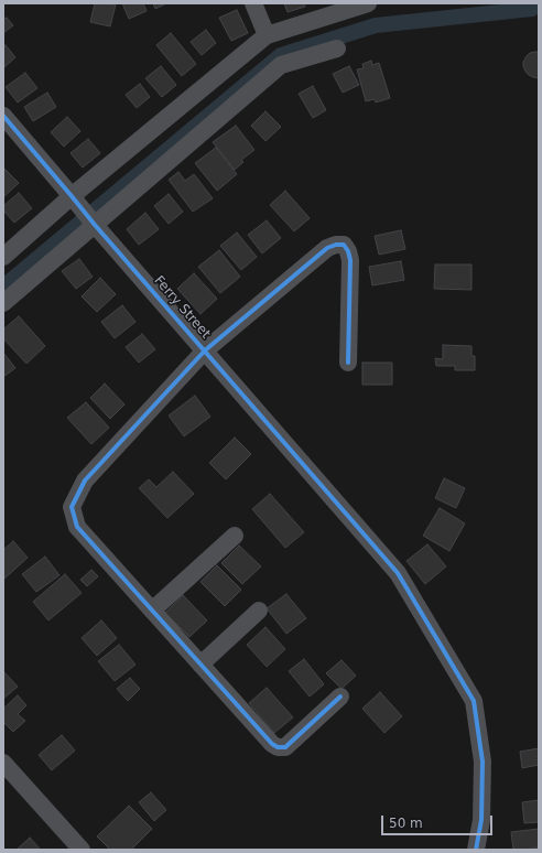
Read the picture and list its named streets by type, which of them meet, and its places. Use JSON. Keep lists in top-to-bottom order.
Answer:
{
  "streets": {
    "street": ["Ferry Street"]
  },
  "scale_bar": "50 m"
}
